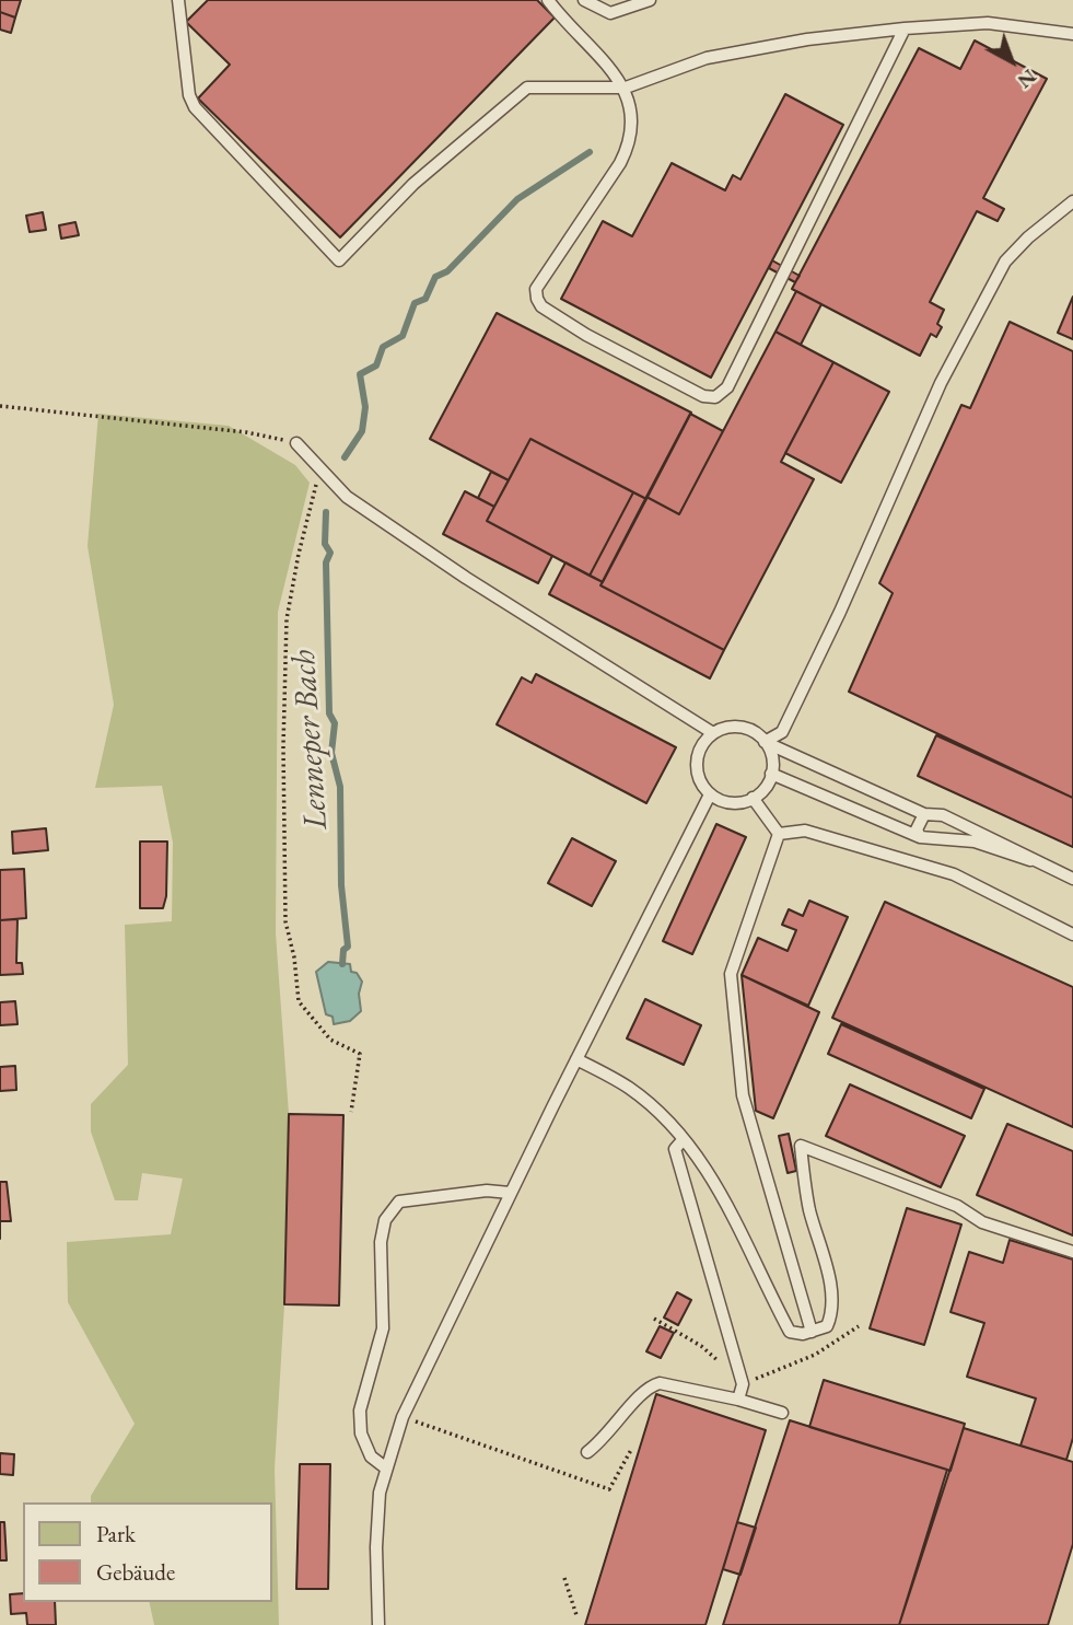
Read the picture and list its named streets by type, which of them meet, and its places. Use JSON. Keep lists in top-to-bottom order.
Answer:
{
  "water": ["Lenneper Bach"],
  "legend": ["Park", "Gebäude"],
  "north": "bottom right"
}
